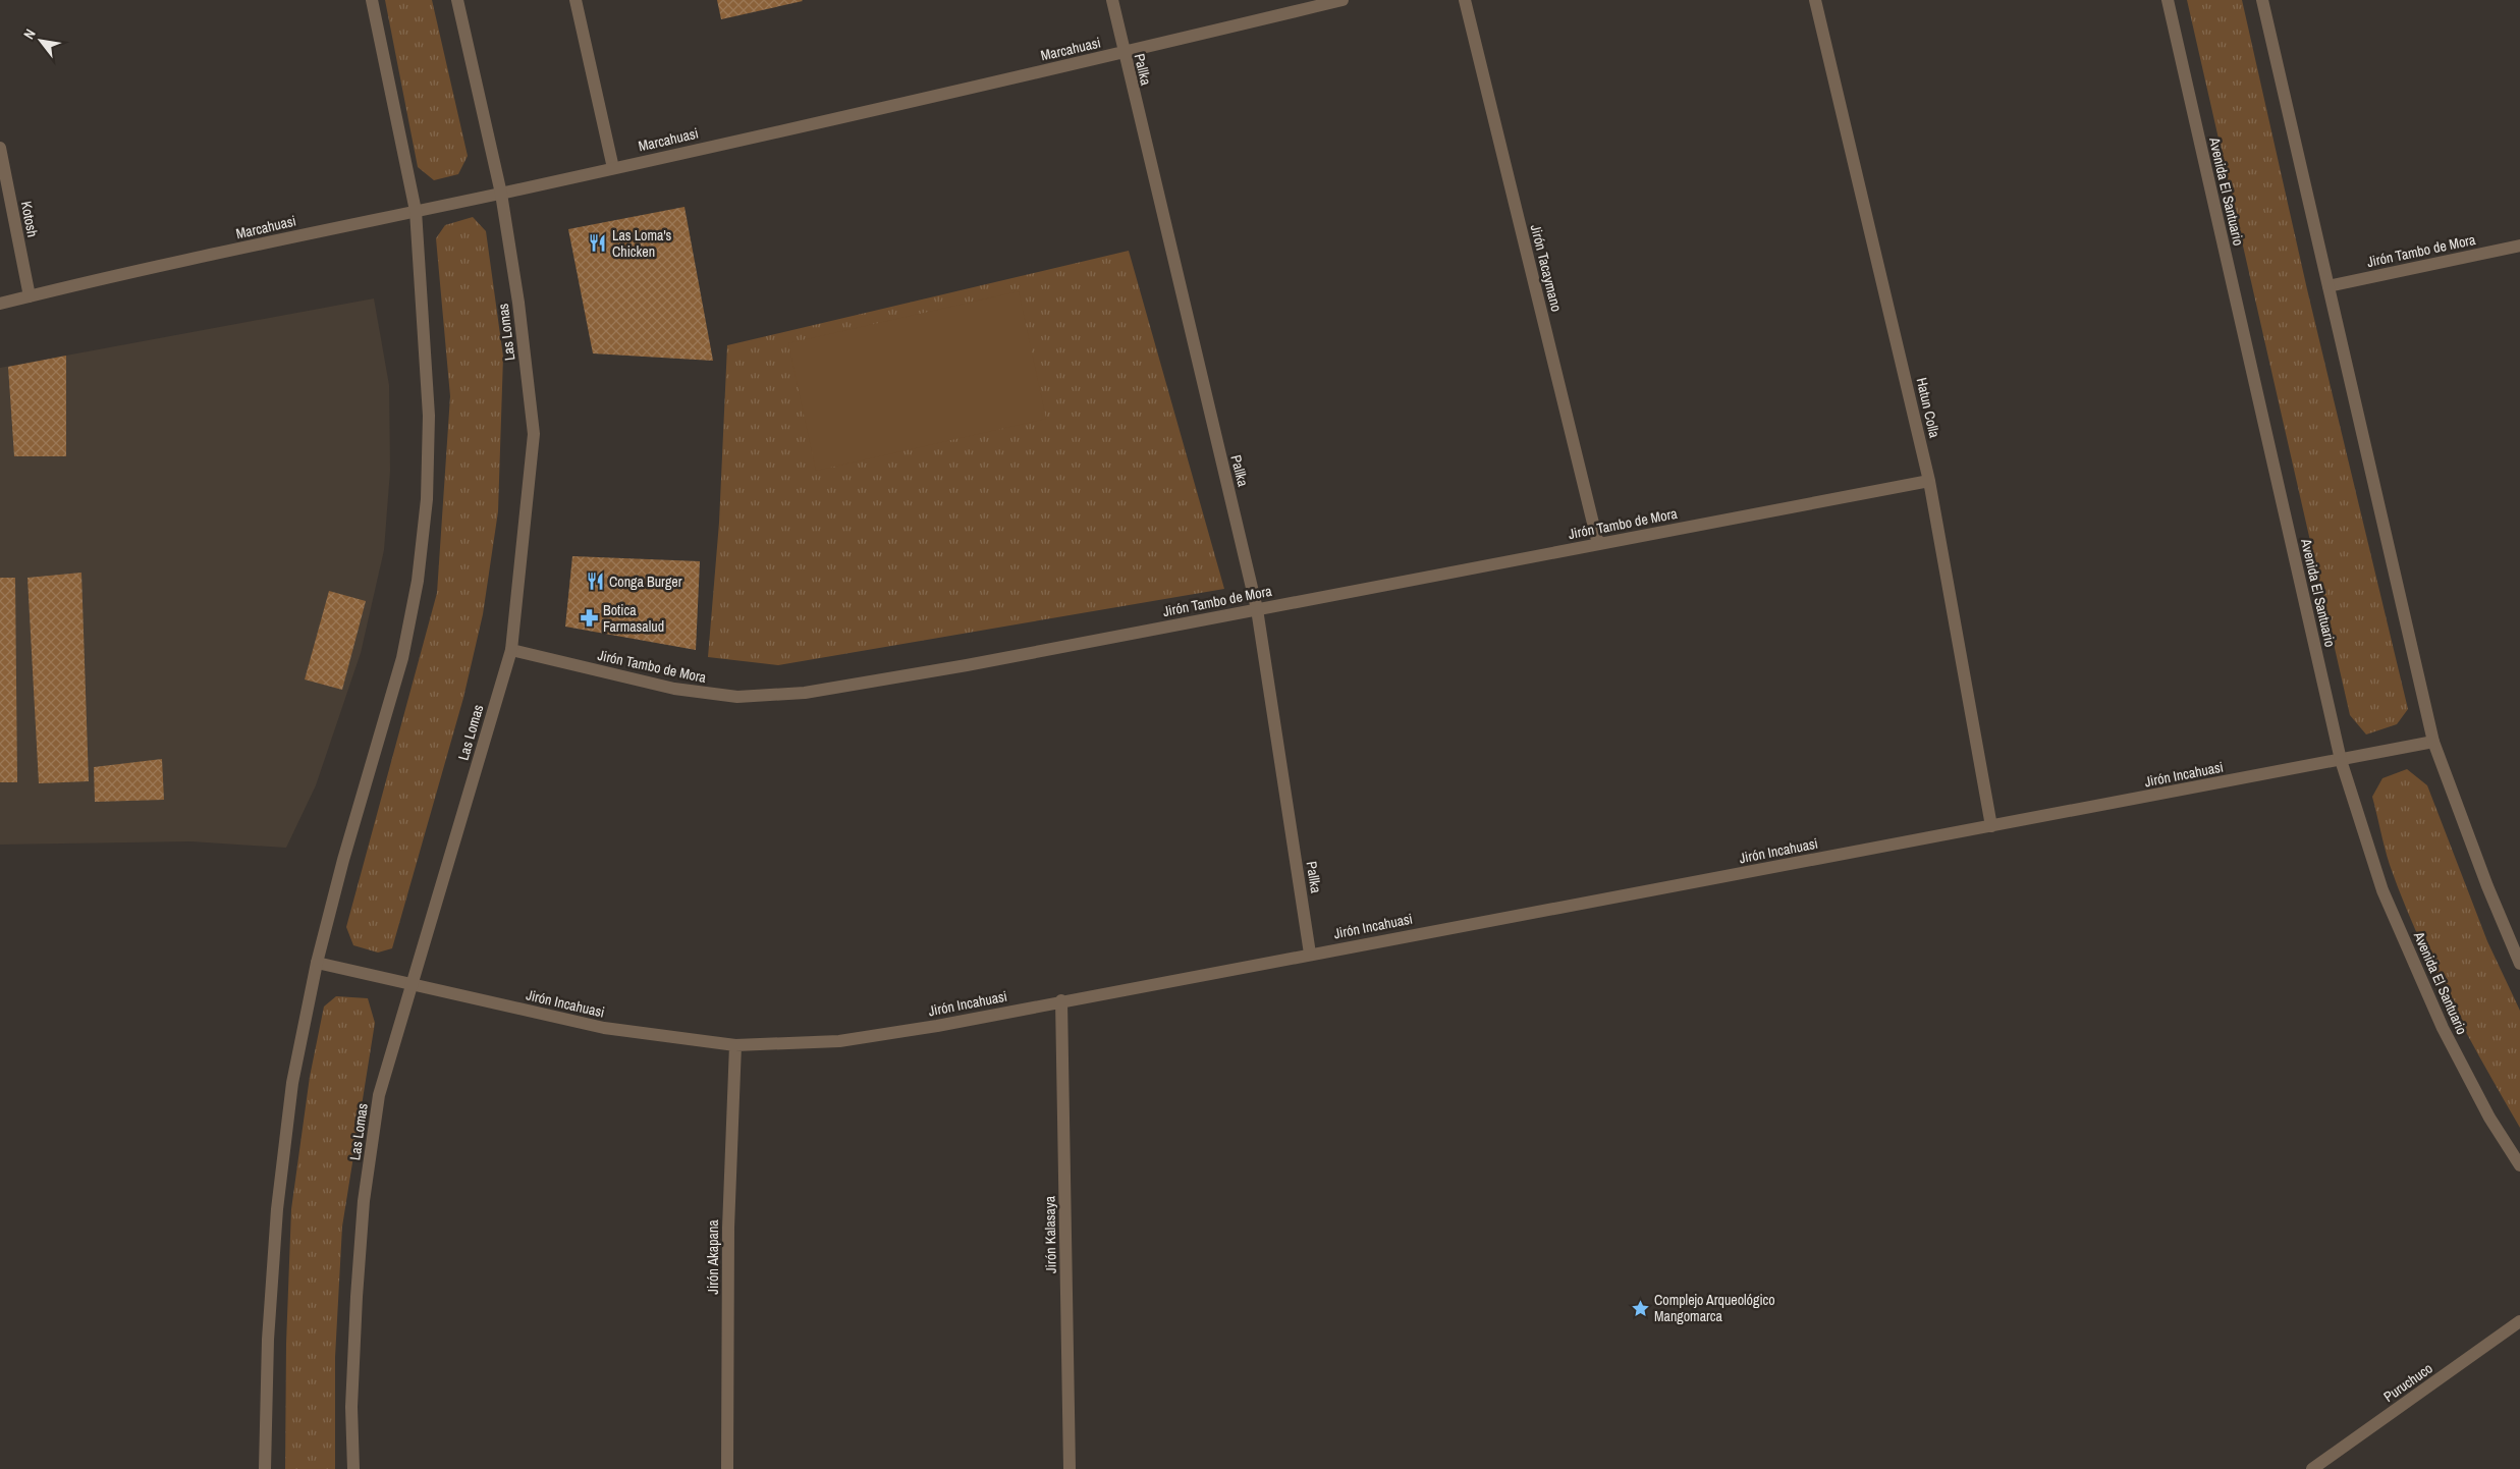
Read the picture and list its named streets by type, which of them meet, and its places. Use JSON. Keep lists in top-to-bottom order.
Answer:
{
  "streets": {
    "street": [
      "Marcahuasi",
      "Pallka",
      "Avenida El Santuario",
      "Kotosh",
      "Jirón Tambo de Mora",
      "Jirón Tacaymano",
      "Las Lomas",
      "Hatun Colla",
      "Jirón Incahuasi",
      "Jirón Kalasaya",
      "Jirón Akapana",
      "Puruchuco"
    ]
  },
  "crossings": [
    ["Marcahuasi", "Pallka"],
    ["Marcahuasi", "Kotosh"],
    ["Marcahuasi", "Las Lomas"],
    ["Pallka", "Jirón Tambo de Mora"],
    ["Pallka", "Jirón Incahuasi"],
    ["Avenida El Santuario", "Jirón Incahuasi"],
    ["Jirón Tambo de Mora", "Jirón Tacaymano"],
    ["Jirón Tambo de Mora", "Las Lomas"],
    ["Jirón Tambo de Mora", "Hatun Colla"],
    ["Las Lomas", "Jirón Incahuasi"],
    ["Hatun Colla", "Jirón Incahuasi"],
    ["Jirón Incahuasi", "Jirón Kalasaya"],
    ["Jirón Incahuasi", "Jirón Akapana"]
  ],
  "places": {
    "restaurant": ["Las Loma's Chicken", "Conga Burger"],
    "pharmacy": ["Botica Farmasalud"],
    "place": ["Complejo Arqueológico Mangomarca"]
  },
  "north": "top left"
}
